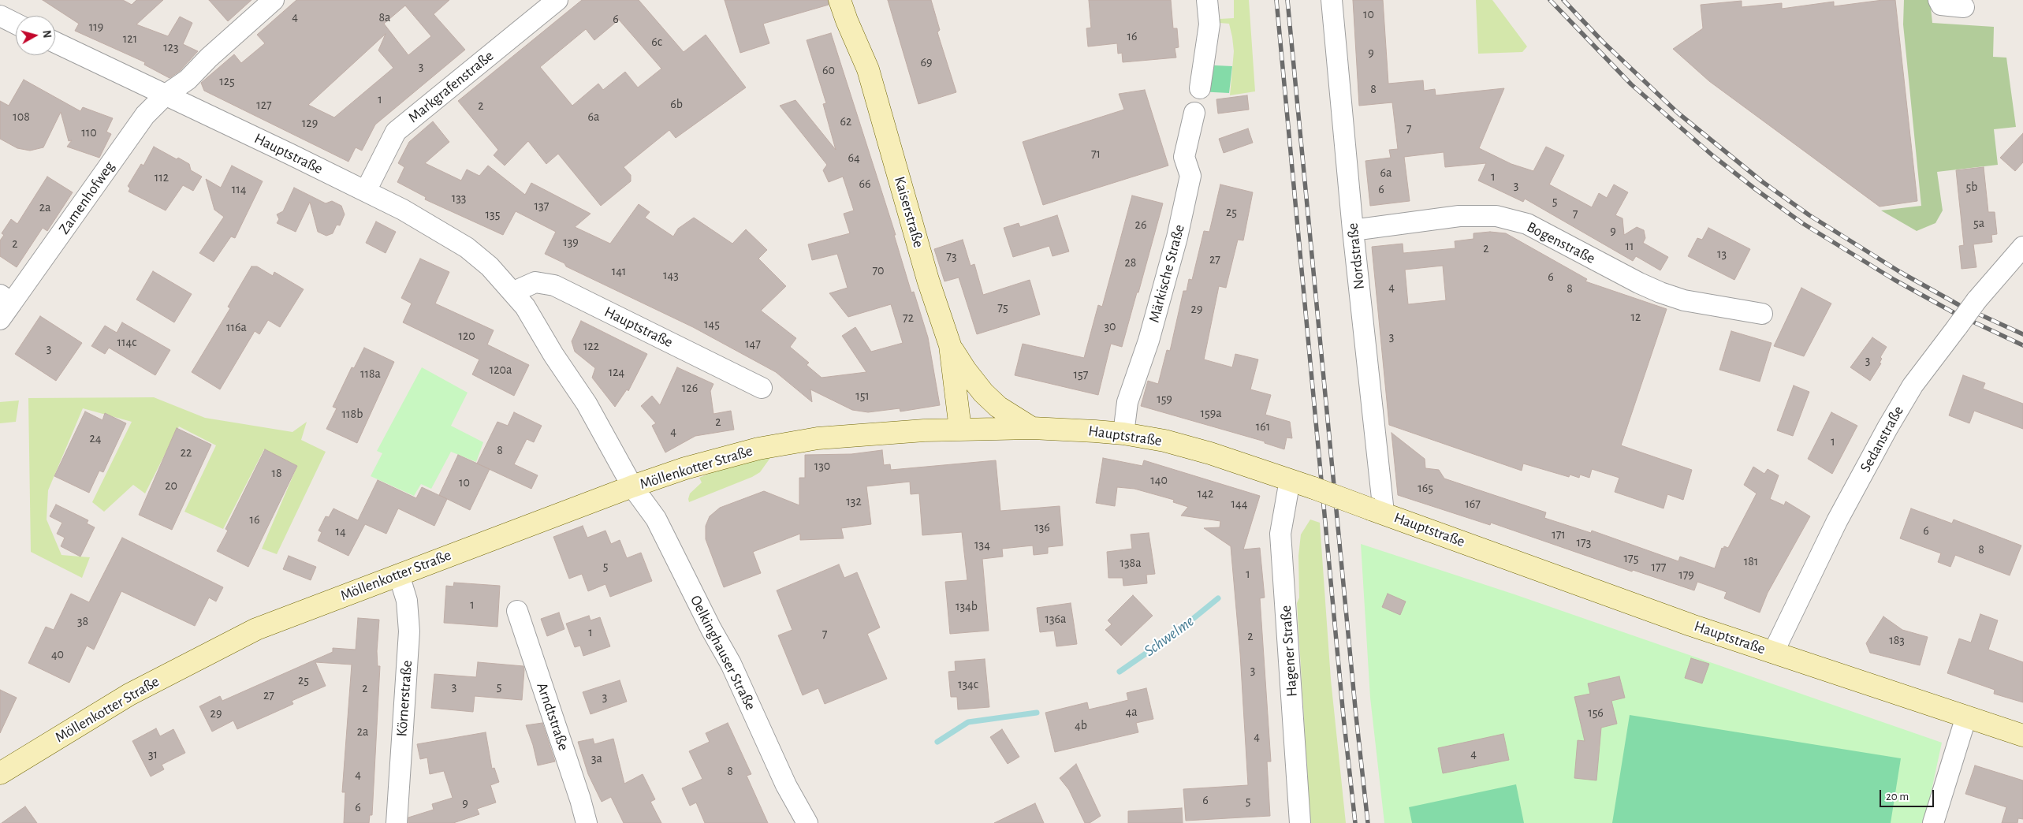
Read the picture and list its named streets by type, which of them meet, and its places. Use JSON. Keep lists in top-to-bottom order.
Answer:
{
  "streets": {
    "main road": ["Hauptstraße", "Kaiserstraße", "Möllenkotter Straße"],
    "street": [
      "Markgrafenstraße",
      "Zamenhofweg",
      "Bogenstraße",
      "Nordstraße",
      "Märkische Straße",
      "Sedanstraße",
      "Hagener Straße",
      "Oelkinghauser Straße",
      "Körnerstraße",
      "Arndtstraße"
    ]
  },
  "crossings": [
    ["Markgrafenstraße", "Hauptstraße"],
    ["Hauptstraße", "Zamenhofweg"],
    ["Hauptstraße", "Kaiserstraße"],
    ["Hauptstraße", "Nordstraße"],
    ["Hauptstraße", "Märkische Straße"],
    ["Hauptstraße", "Sedanstraße"],
    ["Hauptstraße", "Möllenkotter Straße"],
    ["Hauptstraße", "Hagener Straße"],
    ["Hauptstraße", "Oelkinghauser Straße"],
    ["Bogenstraße", "Nordstraße"],
    ["Möllenkotter Straße", "Oelkinghauser Straße"],
    ["Möllenkotter Straße", "Körnerstraße"]
  ],
  "water": ["Schwelme"],
  "house_numbers": [
    "10",
    "4",
    "8a",
    "6",
    "119",
    "16",
    "121",
    "6c",
    "123",
    "9",
    "69",
    "3",
    "60",
    "125",
    "8",
    "1",
    "6b",
    "127",
    "2",
    "108",
    "6a",
    "62",
    "129",
    "7",
    "110",
    "71",
    "64",
    "6a",
    "1",
    "112",
    "66",
    "3",
    "5b",
    "114",
    "6",
    "133",
    "5",
    "137",
    "2a",
    "25",
    "7",
    "135",
    "5a",
    "26",
    "9",
    "139",
    "2",
    "11",
    "2",
    "13",
    "73",
    "27",
    "28",
    "70",
    "141",
    "143",
    "6",
    "4",
    "8",
    "75",
    "29",
    "12",
    "72",
    "145",
    "30",
    "116a",
    "120",
    "3",
    "114c",
    "147",
    "122",
    "3",
    "3",
    "120a",
    "124",
    "118a",
    "157",
    "126",
    "151",
    "159",
    "159a",
    "118b",
    "2",
    "161",
    "4",
    "24",
    "1",
    "8",
    "22",
    "130",
    "18",
    "140",
    "10",
    "20",
    "165",
    "142",
    "132",
    "144",
    "167",
    "16",
    "136",
    "6",
    "14",
    "171",
    "173",
    "134",
    "8",
    "175",
    "181",
    "138a",
    "5",
    "177",
    "1",
    "179",
    "1",
    "134b",
    "136a",
    "38",
    "1",
    "7",
    "2",
    "183",
    "40",
    "3",
    "25",
    "134c",
    "3",
    "5",
    "2",
    "27",
    "3",
    "4a",
    "156",
    "29",
    "4b",
    "2a",
    "4",
    "4",
    "31",
    "3a",
    "8",
    "4",
    "6",
    "5",
    "9",
    "6"
  ],
  "scale_bar": "20 m",
  "north": "right"
}
